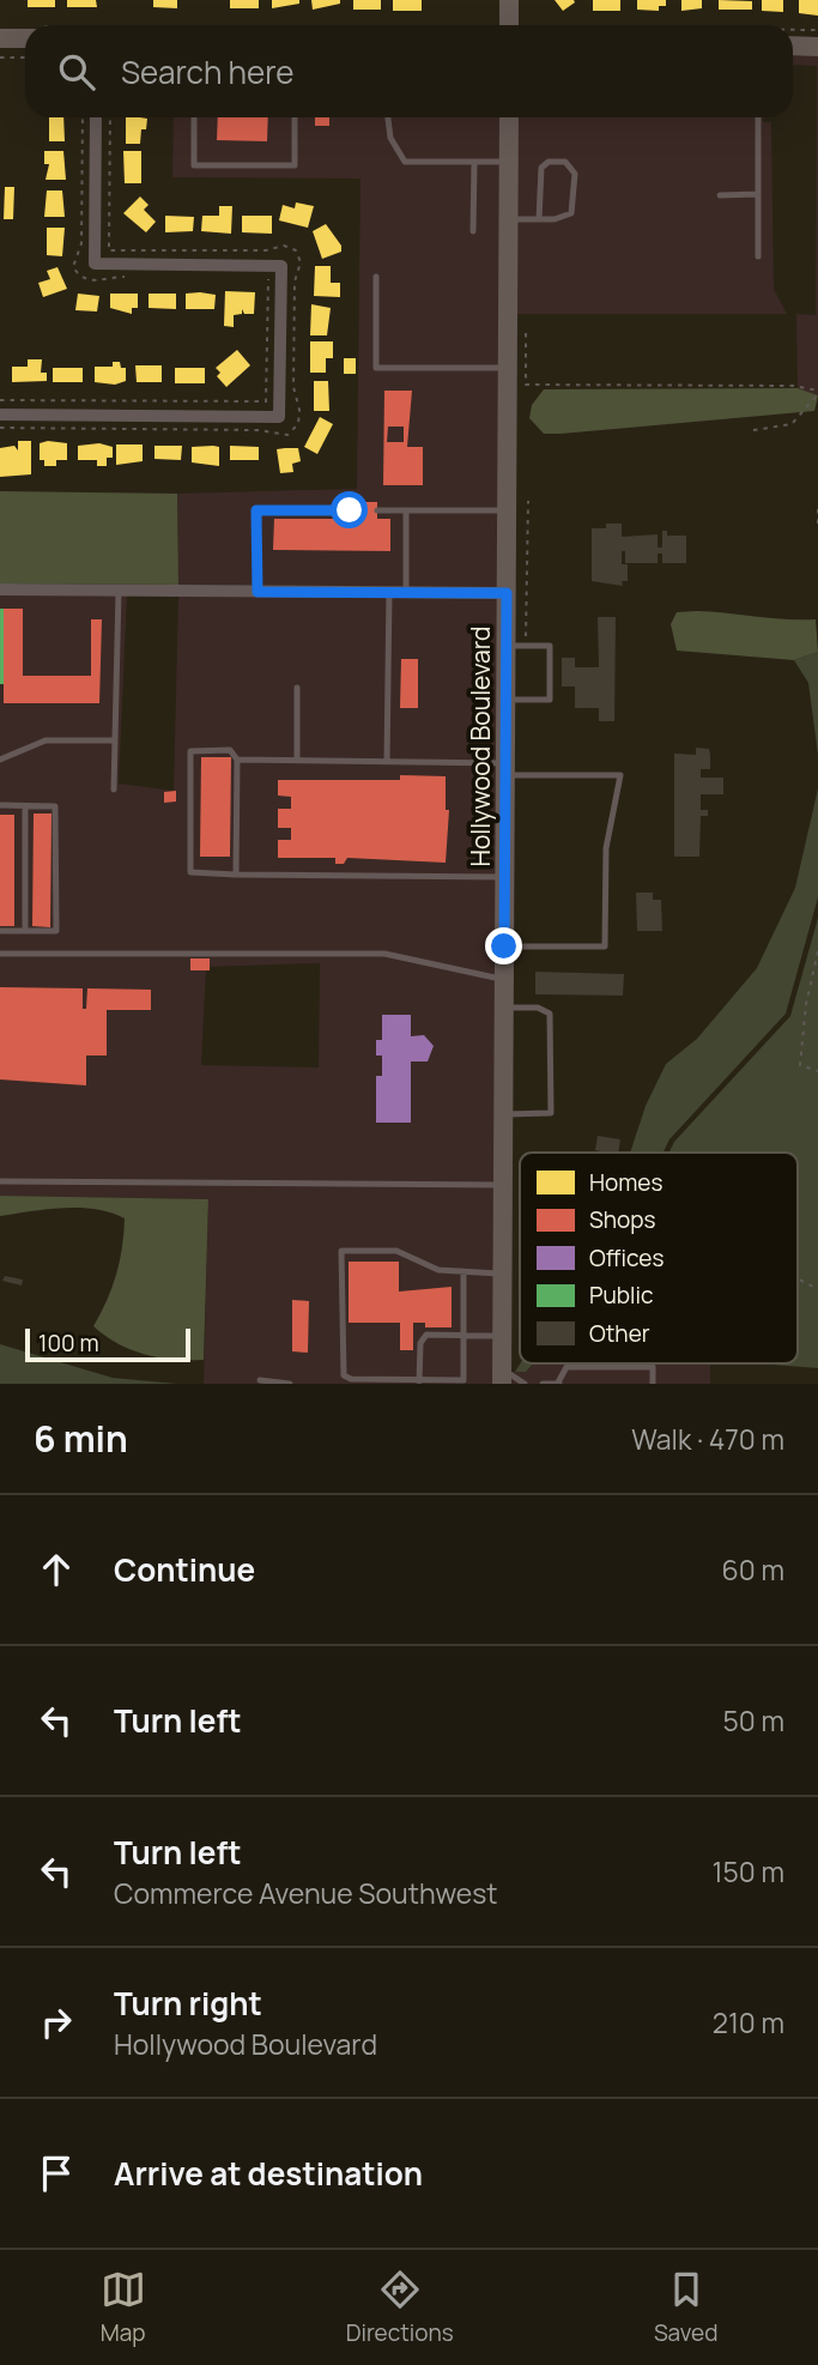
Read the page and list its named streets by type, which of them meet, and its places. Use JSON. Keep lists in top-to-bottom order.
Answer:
{
  "streets": {
    "street": ["Hollywood Boulevard"]
  },
  "legend": [
    "Homes",
    "Shops",
    "Offices",
    "Public",
    "Other"
  ],
  "scale_bar": "100 m",
  "page": {
    "search": "Search here",
    "scale": "100 m",
    "heading": ["6 min", "Walk · 470 m"],
    "list": [
      ["Continue", "60 m"],
      ["Turn left", "50 m"],
      ["Turn left", "Commerce Avenue Southwest", "150 m"],
      ["Turn right", "Hollywood Boulevard", "210 m"],
      "Arrive at destination"
    ],
    "nav": ["Map", "Directions", "Saved"]
  }
}
